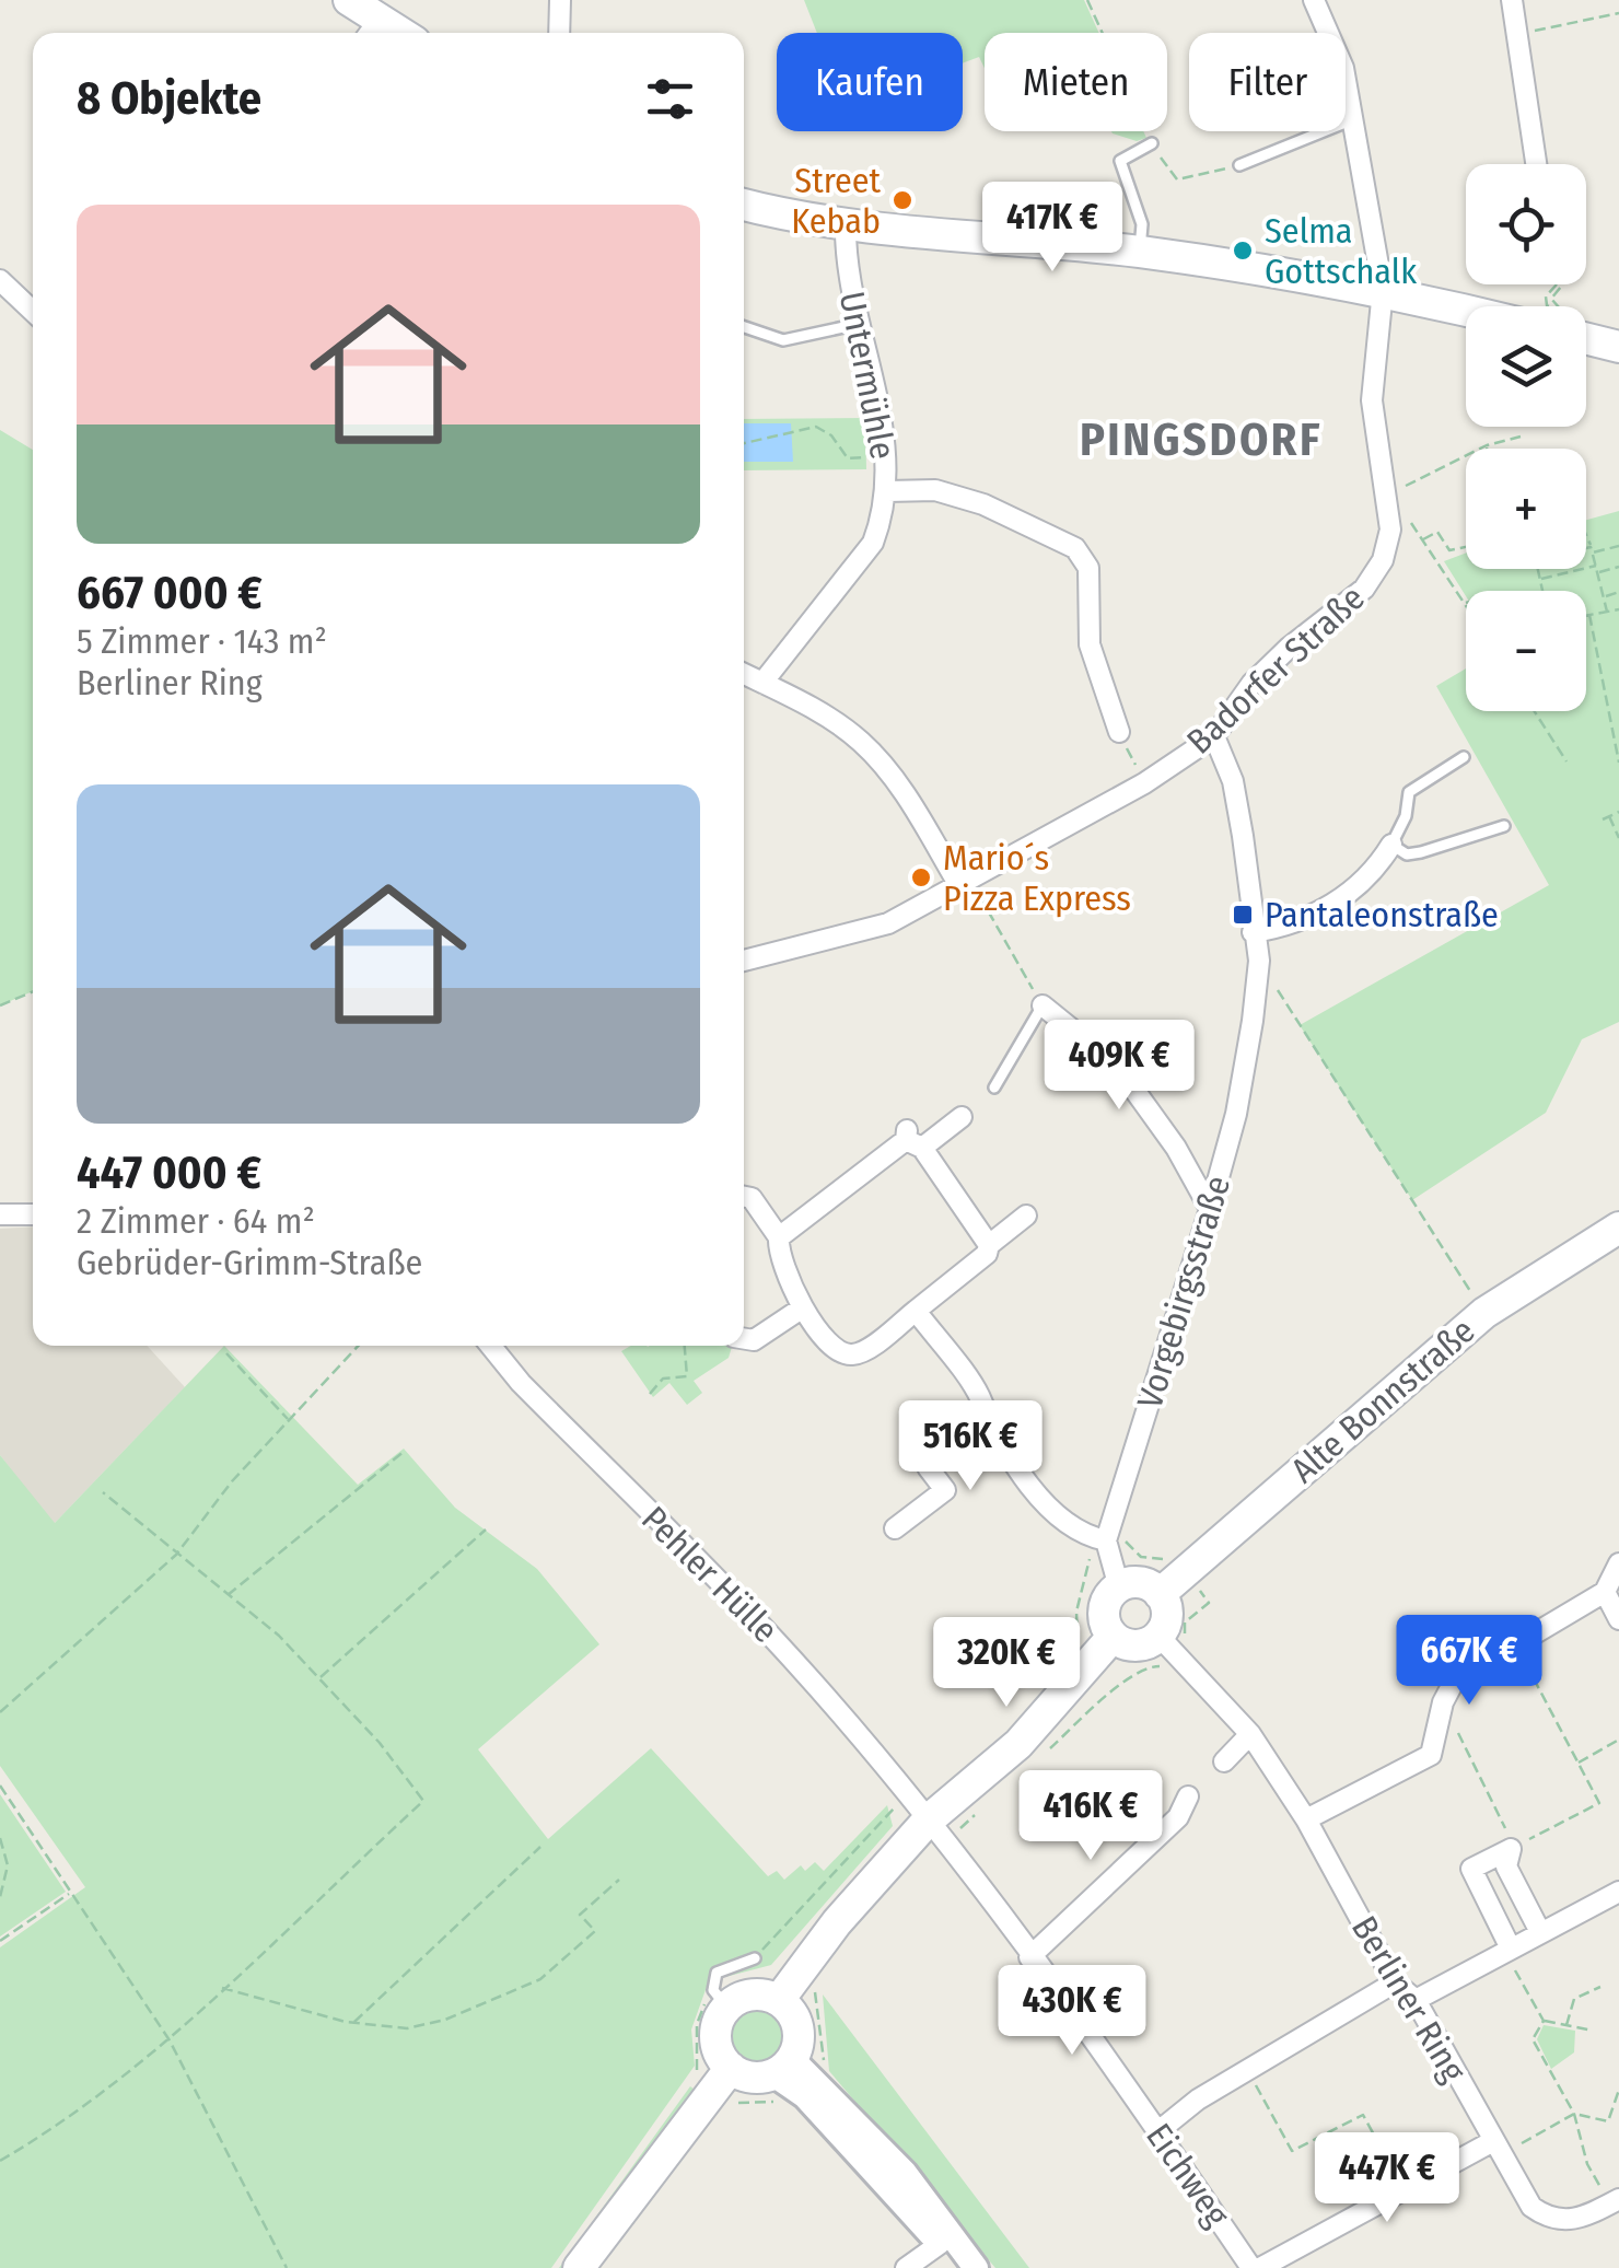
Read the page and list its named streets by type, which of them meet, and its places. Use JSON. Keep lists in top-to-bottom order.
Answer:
{
  "streets": {
    "main road": ["Alte Bonnstraße"],
    "street": [
      "Untermühle",
      "Badorfer Straße",
      "Vorgebirgsstraße",
      "Pehler Hülle",
      "Berliner Ring",
      "Eichweg"
    ]
  },
  "crossings": [
    ["Badorfer Straße", "Vorgebirgsstraße"],
    ["Alte Bonnstraße", "Berliner Ring"],
    ["Pehler Hülle", "Eichweg"]
  ],
  "districts": ["PINGSDORF"],
  "places": {
    "other": ["Street Kebab", "Selma Gottschalk", "Mario´s Pizza Express"],
    "transit": ["Pantaleonstraße"]
  },
  "page": {
    "chip": ["Kaufen", "Mieten", "Filter"],
    "heading": "8 Objekte",
    "map_buttons": ["+", "−"],
    "list": [
      {
        "name": "667 000 €",
        "note": "5 Zimmer · 143 m² · Berliner Ring"
      },
      {
        "name": "447 000 €",
        "note": "2 Zimmer · 64 m² · Gebrüder-Grimm-Straße"
      }
    ],
    "price": [
      "417K €",
      "409K €",
      "516K €",
      "667K €",
      "320K €",
      "416K €",
      "430K €",
      "447K €"
    ]
  }
}
